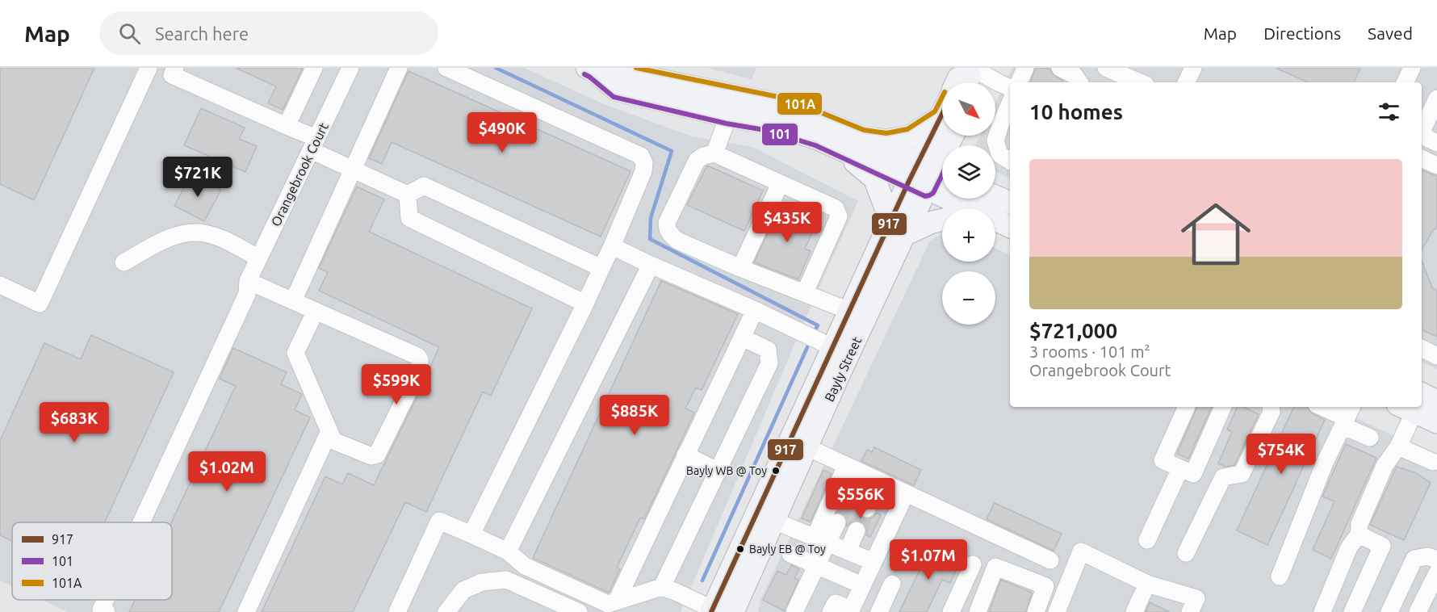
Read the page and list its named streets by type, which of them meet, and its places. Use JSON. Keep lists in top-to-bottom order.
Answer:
{
  "streets": {
    "main road": ["Bayly Street"],
    "street": ["Orangebrook Court"]
  },
  "places": ["Bayly WB @ Toy", "Bayly EB @ Toy"],
  "lines": ["transit line 101A", "transit line 101", "transit line 917"],
  "legend": ["917", "101", "101A"],
  "north": "bottom right",
  "page": {
    "header": "Map",
    "search": "Search here",
    "nav": ["Map", "Directions", "Saved"],
    "map_buttons": ["+", "−"],
    "heading": "10 homes",
    "price": [
      "$490K",
      "$721K",
      "$435K",
      "$599K",
      "$885K",
      "$683K",
      "$754K",
      "$1.02M",
      "$556K",
      "$1.07M"
    ],
    "list": [
      {
        "name": "$721,000",
        "note": "3 rooms · 101 m² · Orangebrook Court"
      }
    ]
  }
}
